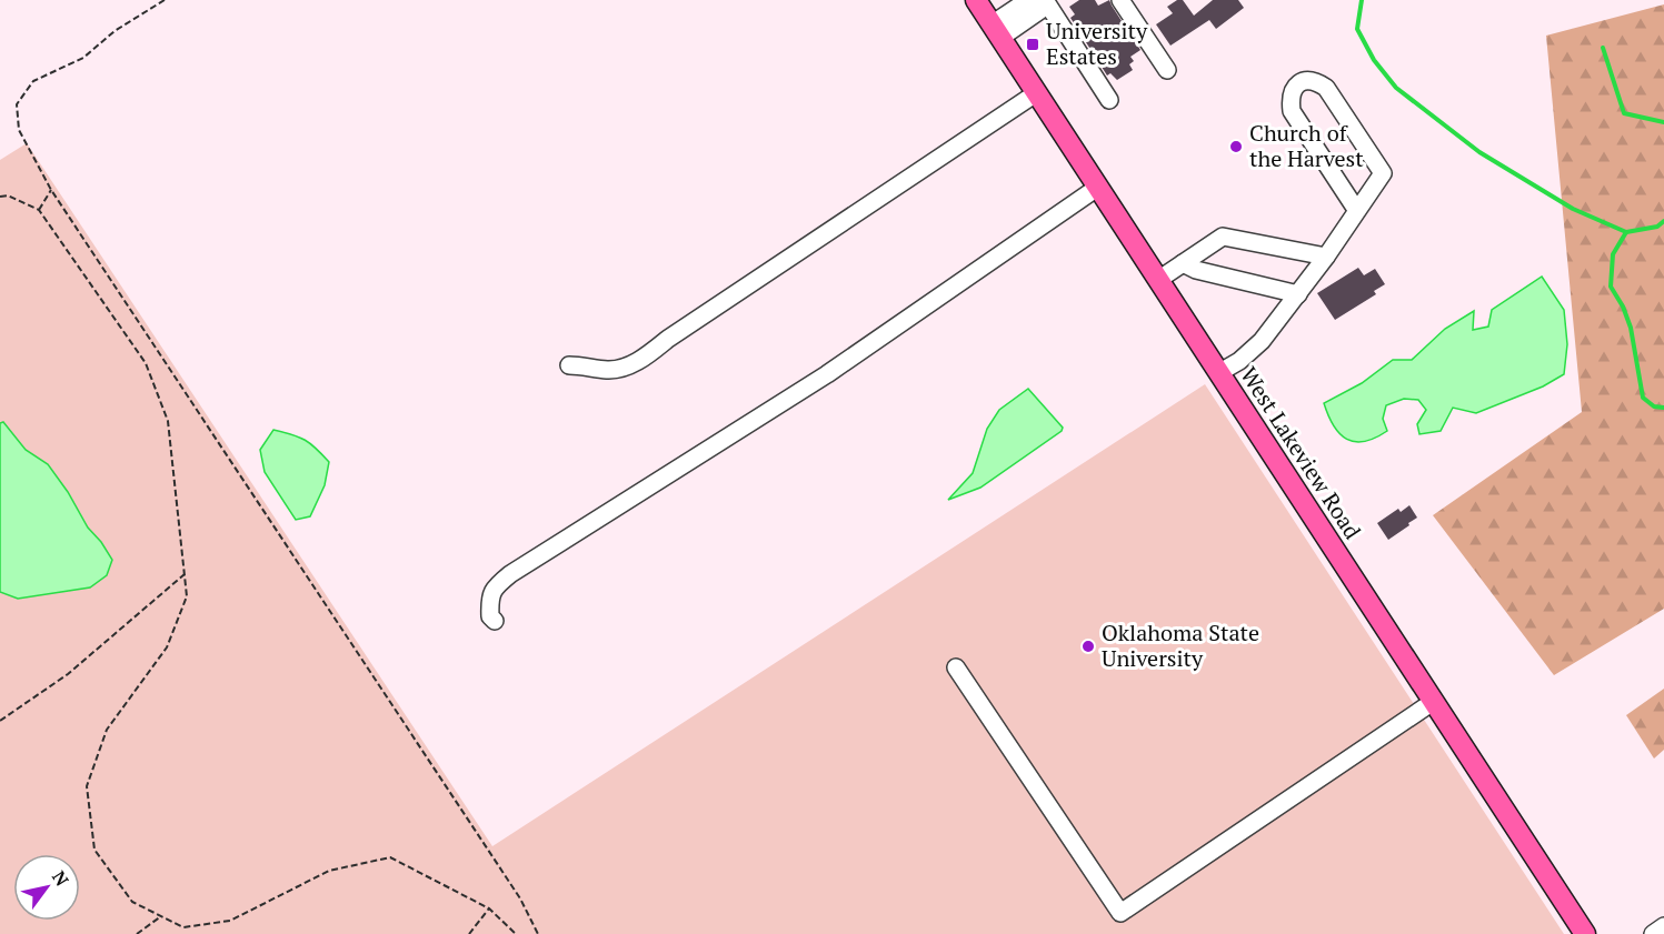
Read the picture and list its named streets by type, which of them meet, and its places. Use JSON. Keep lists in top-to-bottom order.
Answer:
{
  "streets": {
    "main road": ["West Lakeview Road"]
  },
  "places": {
    "transit": ["University Estates"],
    "other": ["Church of the Harvest", "Oklahoma State University"]
  },
  "north": "top right"
}
